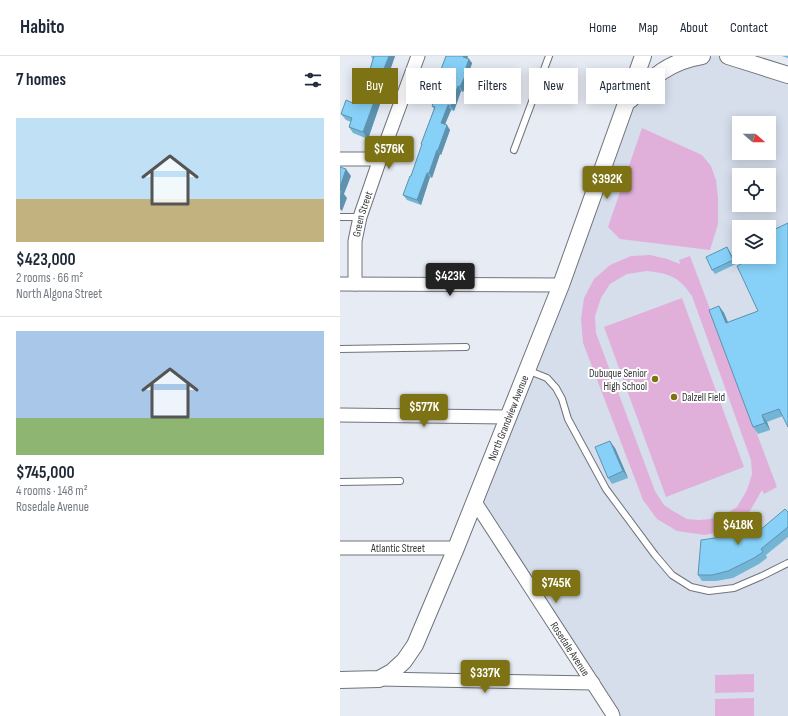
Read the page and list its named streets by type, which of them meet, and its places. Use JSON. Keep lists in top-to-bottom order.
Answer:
{
  "streets": {
    "street": [
      "Green Street",
      "North Grandview Avenue",
      "Atlantic Street",
      "Rosedale Avenue"
    ]
  },
  "crossings": [
    ["North Grandview Avenue", "Atlantic Street"],
    ["North Grandview Avenue", "Rosedale Avenue"]
  ],
  "places": ["Dubuque Senior High School", "Dalzell Field"],
  "north": "right",
  "page": {
    "header": "Habito",
    "nav": [
      "Home",
      "Map",
      "About",
      "Contact"
    ],
    "heading": "7 homes",
    "chip": [
      "Buy",
      "Rent",
      "Filters",
      "New",
      "Apartment"
    ],
    "list": [
      {
        "name": "$423,000",
        "note": "2 rooms · 66 m² · North Algona Street"
      },
      {
        "name": "$745,000",
        "note": "4 rooms · 148 m² · Rosedale Avenue"
      }
    ],
    "price": [
      "$576K",
      "$392K",
      "$423K",
      "$577K",
      "$418K",
      "$745K",
      "$337K"
    ]
  }
}
